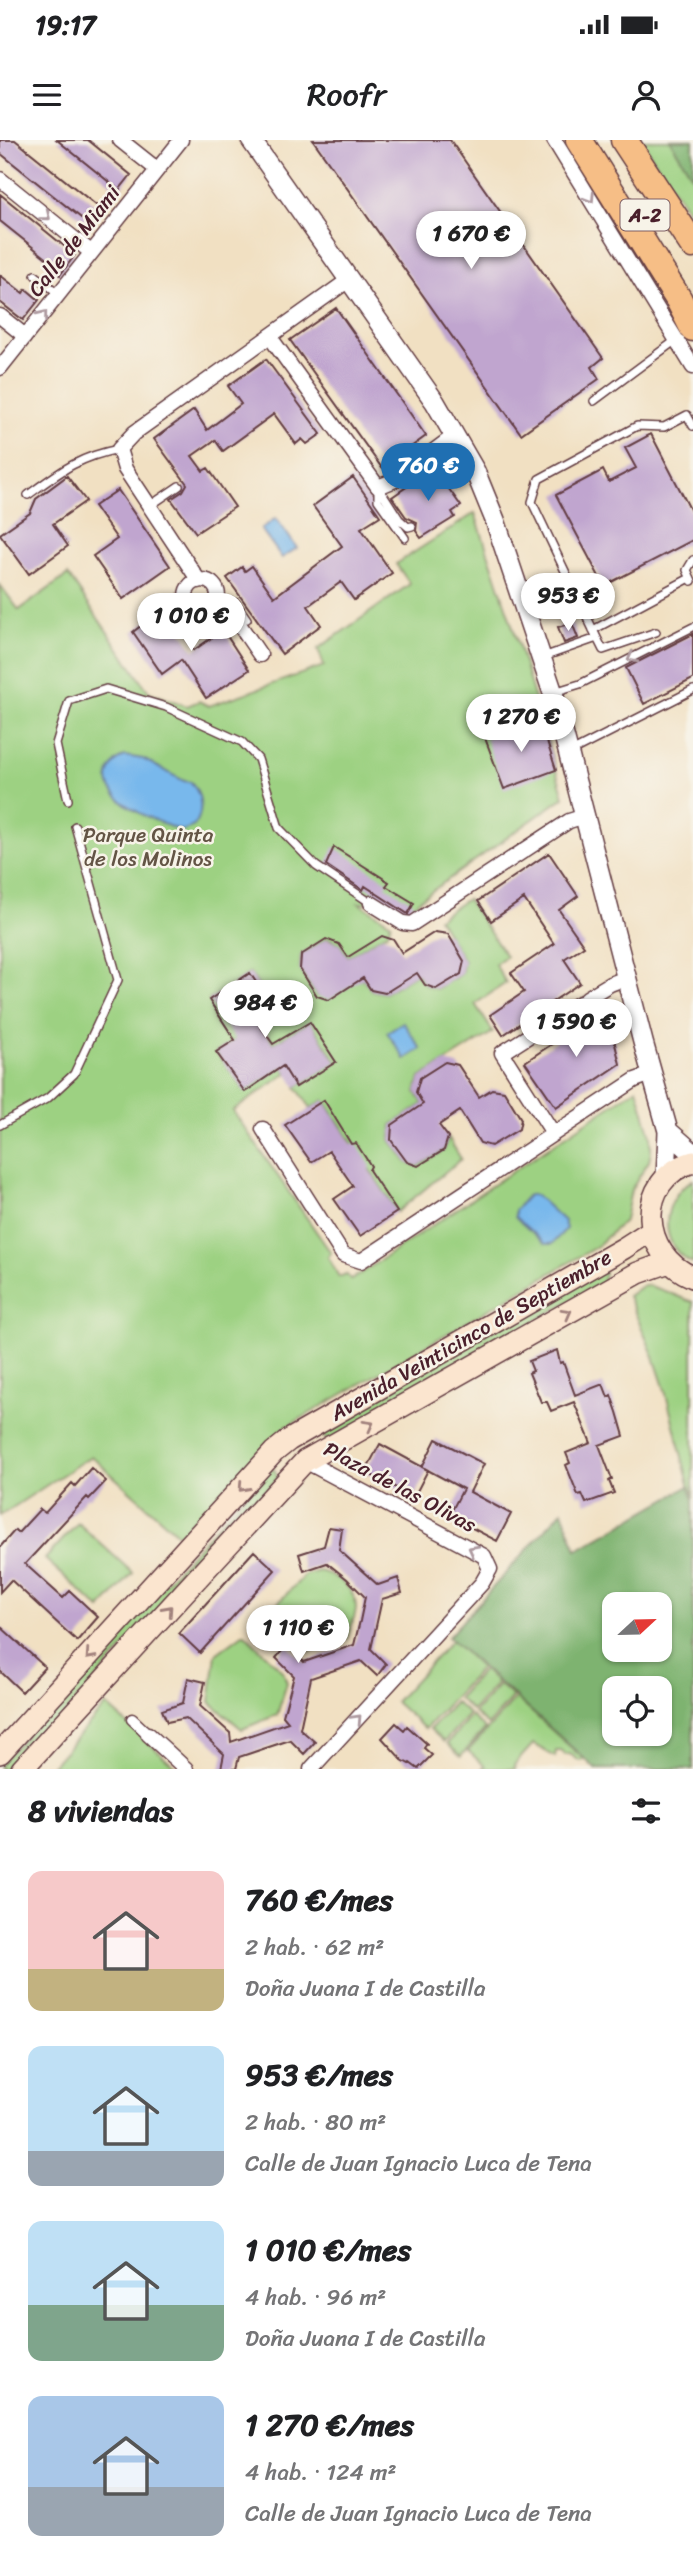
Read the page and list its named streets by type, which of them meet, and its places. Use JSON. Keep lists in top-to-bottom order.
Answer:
{
  "streets": {
    "highway": ["A-2"],
    "main road": ["Avenida Veinticinco de Septiembre"],
    "street": ["Calle de Miami", "Plaza de las Olivas"]
  },
  "crossings": [
    ["Avenida Veinticinco de Septiembre", "Plaza de las Olivas"]
  ],
  "parks": ["Parque Quinta de los Molinos"],
  "north": "right",
  "page": {
    "status": "19:17",
    "header": "Roofr",
    "price": [
      "1 670 €",
      "760 €",
      "953 €",
      "1 010 €",
      "1 270 €",
      "984 €",
      "1 590 €",
      "1 110 €"
    ],
    "heading": "8 viviendas",
    "list": [
      {
        "name": "760 €/mes",
        "note": "2 hab. · 62 m² · Doña Juana I de Castilla"
      },
      {
        "name": "953 €/mes",
        "note": "2 hab. · 80 m² · Calle de Juan Ignacio Luca de Tena"
      },
      {
        "name": "1 010 €/mes",
        "note": "4 hab. · 96 m² · Doña Juana I de Castilla"
      },
      {
        "name": "1 270 €/mes",
        "note": "4 hab. · 124 m² · Calle de Juan Ignacio Luca de Tena"
      }
    ]
  }
}
